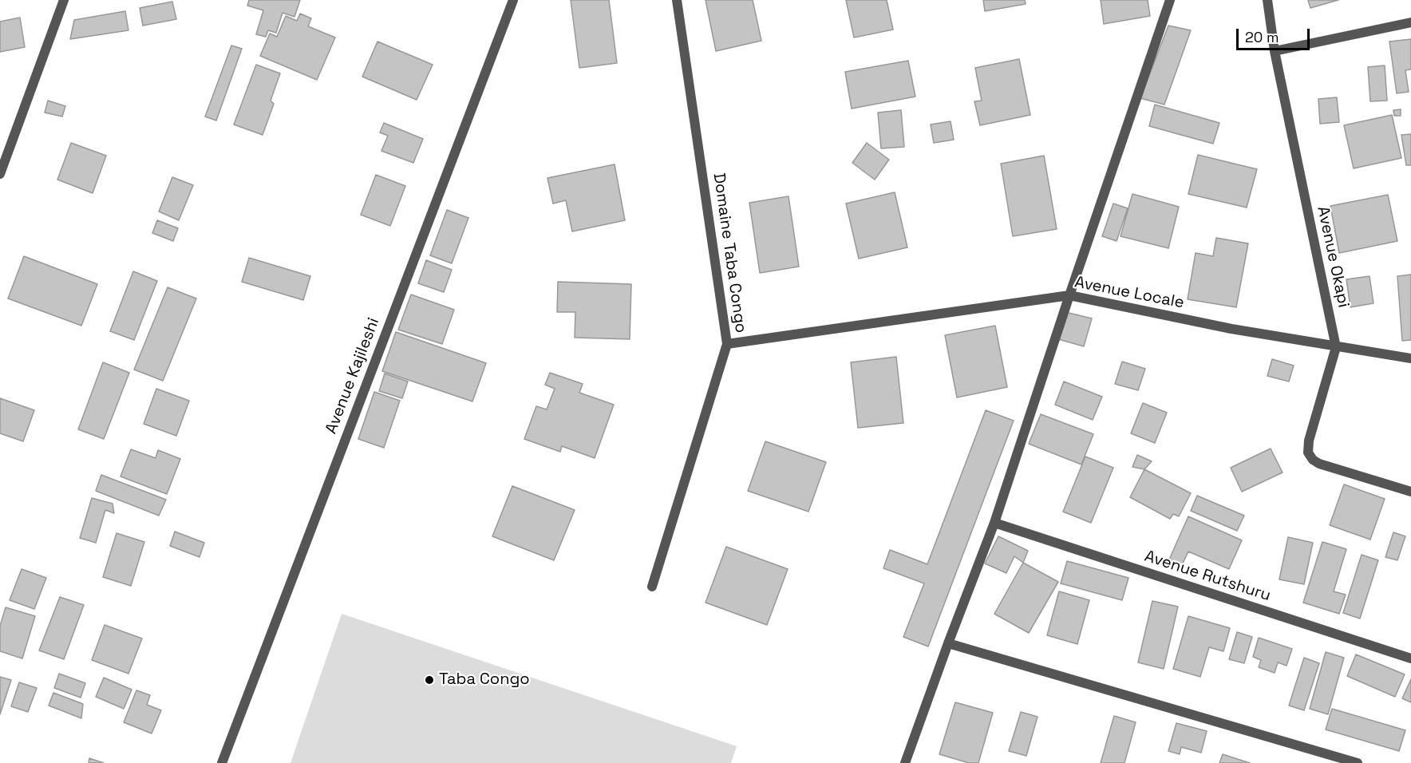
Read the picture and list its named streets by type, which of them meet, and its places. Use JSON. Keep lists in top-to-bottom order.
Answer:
{
  "streets": {
    "street": [
      "Domaine Taba Congo",
      "Avenue Okapi",
      "Avenue Locale",
      "Avenue Kajileshi",
      "Avenue Rutshuru"
    ]
  },
  "crossings": [
    ["Domaine Taba Congo", "Avenue Locale"],
    ["Avenue Okapi", "Avenue Locale"]
  ],
  "places": ["Taba Congo"],
  "scale_bar": "20 m"
}
